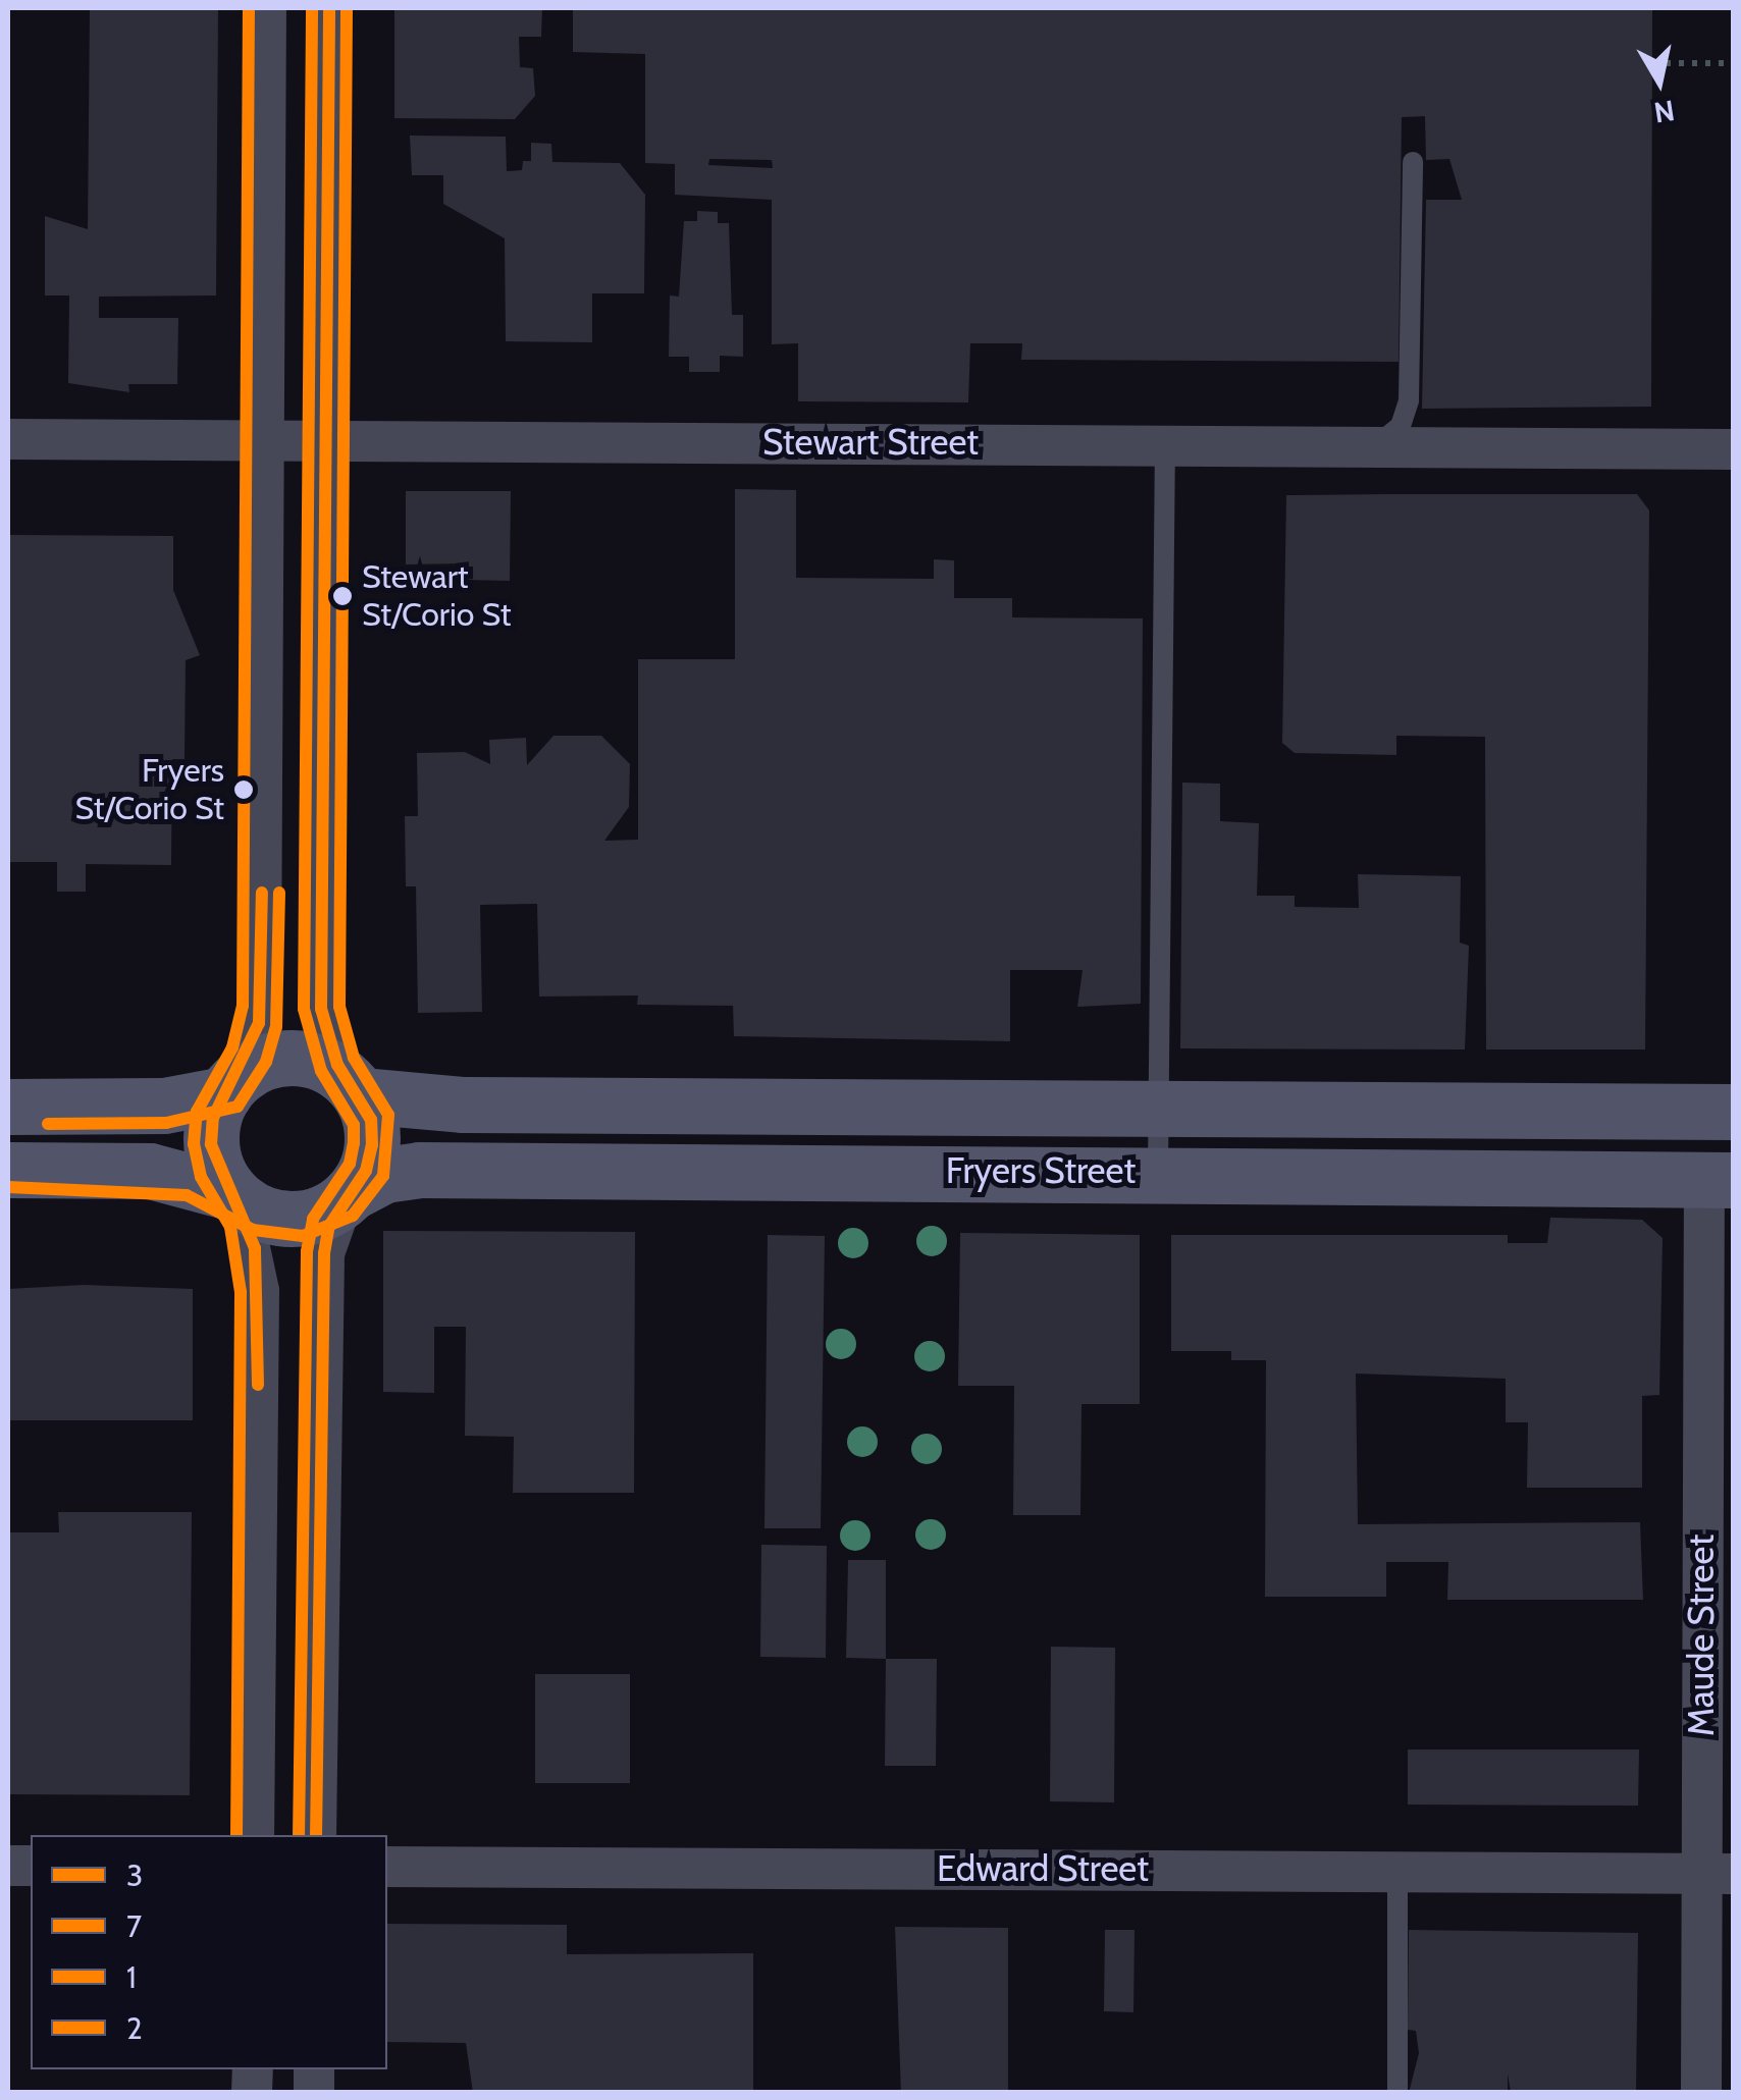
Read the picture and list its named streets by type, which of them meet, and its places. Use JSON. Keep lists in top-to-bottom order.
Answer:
{
  "streets": {
    "street": [
      "Stewart Street",
      "Fryers Street",
      "Maude Street",
      "Edward Street"
    ]
  },
  "crossings": [
    ["Fryers Street", "Maude Street"],
    ["Maude Street", "Edward Street"]
  ],
  "places": ["Stewart St/Corio St", "Fryers St/Corio St"],
  "lines": [
    "transit line 3",
    "transit line 7",
    "transit line 1",
    "transit line 2"
  ],
  "legend": [
    "3",
    "7",
    "1",
    "2"
  ],
  "north": "bottom"
}
